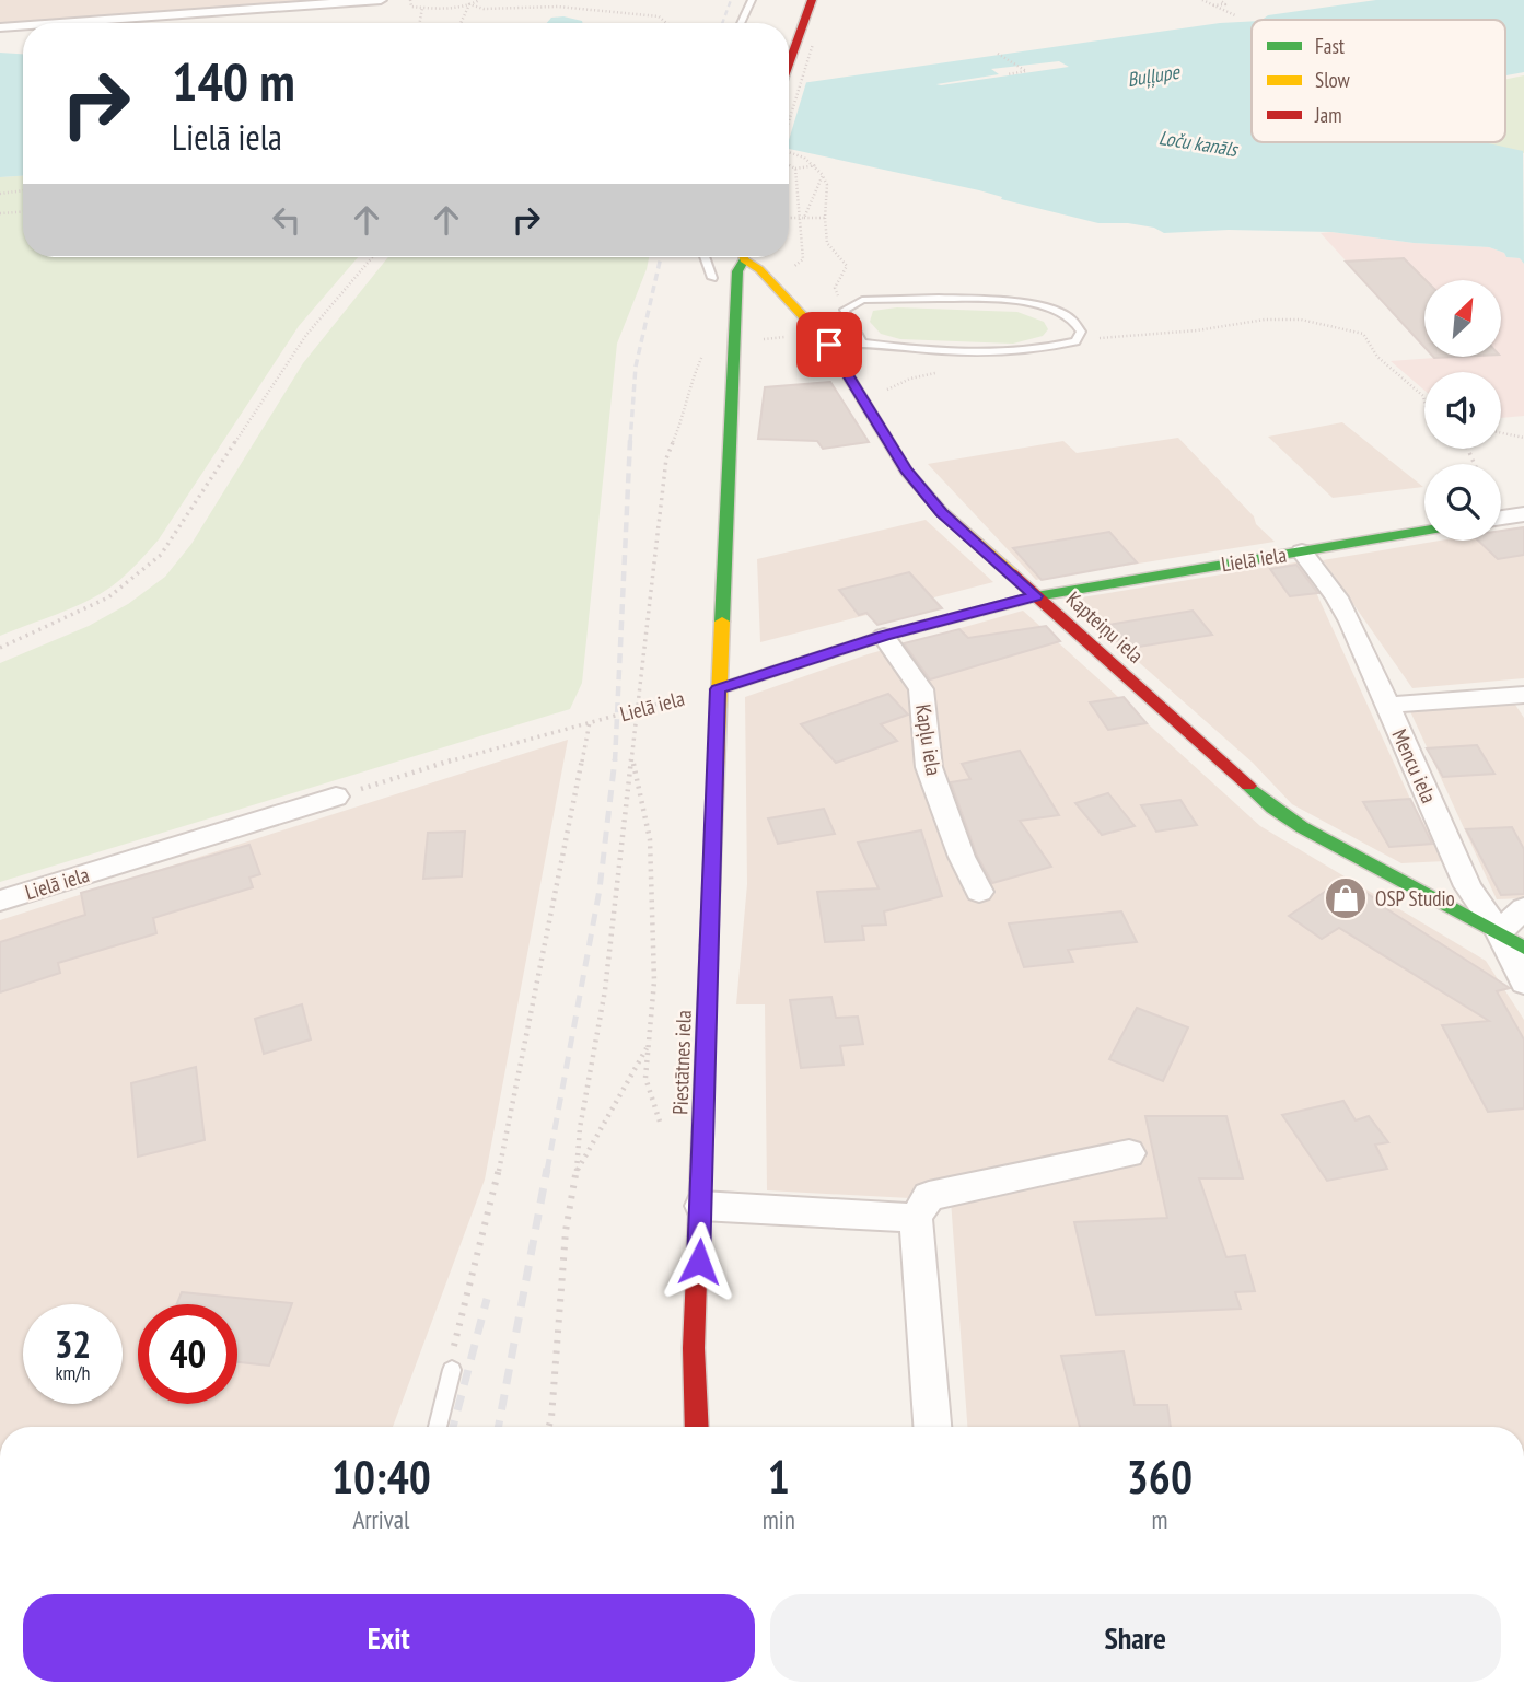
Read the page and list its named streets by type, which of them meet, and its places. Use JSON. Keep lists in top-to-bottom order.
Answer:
{
  "streets": {
    "street": [
      "Lielā iela",
      "Kapteiņu iela",
      "Kapļu iela",
      "Mencu iela",
      "Piestātnes iela"
    ]
  },
  "crossings": [
    ["Lielā iela", "Kapteiņu iela"],
    ["Lielā iela", "Kapļu iela"],
    ["Lielā iela", "Mencu iela"],
    ["Lielā iela", "Piestātnes iela"],
    ["Kapteiņu iela", "Mencu iela"]
  ],
  "water": ["Buļļupe", "Loču kanāls"],
  "places": {
    "shop": ["OSP Studio"]
  },
  "legend": ["Fast", "Slow", "Jam"],
  "north": "top right",
  "page": {
    "turn": ["140 m", "Lielā iela"],
    "speed": "32 km/h",
    "limit": "40",
    "eta": [
      "10:40",
      "Arrival",
      "1",
      "min",
      "360",
      "m"
    ],
    "buttons": ["Exit", "Share"]
  }
}
